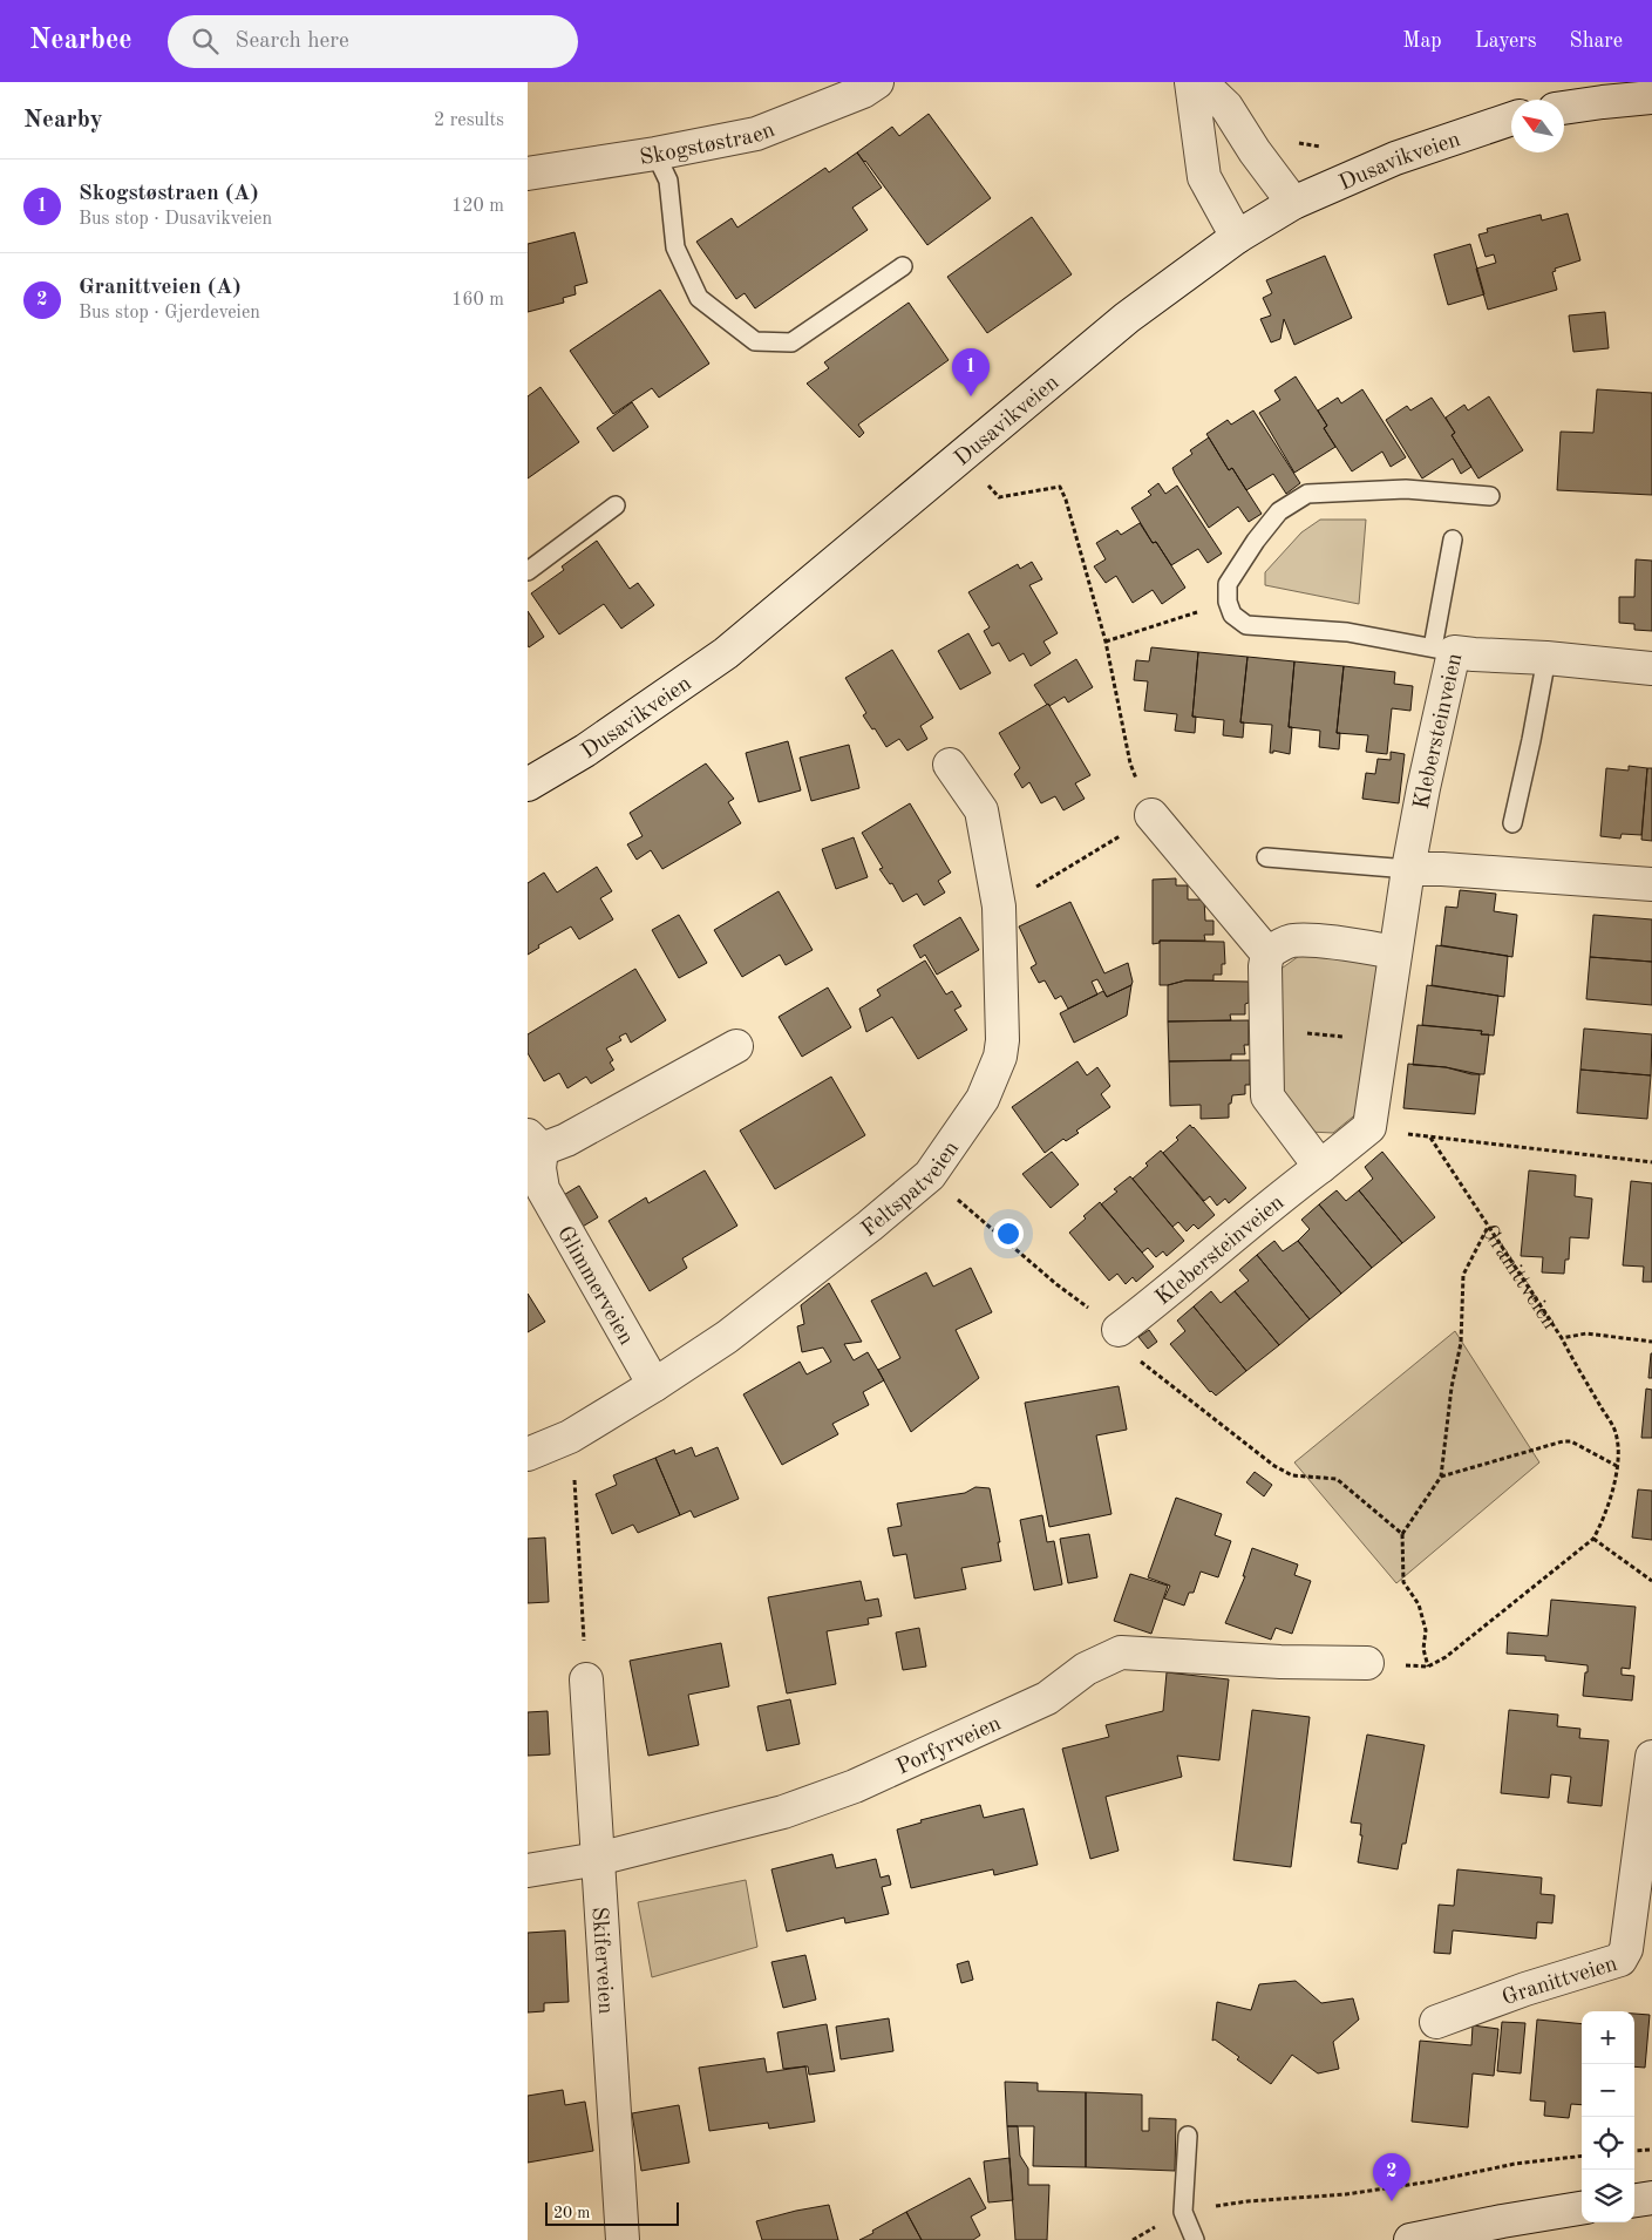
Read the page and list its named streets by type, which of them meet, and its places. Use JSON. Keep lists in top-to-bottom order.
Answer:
{
  "streets": {
    "street": [
      "Skogstøstraen",
      "Dusavikveien",
      "Klebersteinveien",
      "Feltspatveien",
      "Granittveien",
      "Glimmerveien",
      "Porfyrveien",
      "Skiferveien"
    ]
  },
  "crossings": [
    ["Feltspatveien", "Glimmerveien"],
    ["Porfyrveien", "Skiferveien"]
  ],
  "scale_bar": "20 m",
  "north": "top left",
  "page": {
    "header": "Nearbee",
    "search": "Search here",
    "nav": ["Map", "Layers", "Share"],
    "heading": ["Nearby", "2 results"],
    "list": [
      {
        "mark": "1",
        "name": "Skogstøstraen (A)",
        "note": "Bus stop · Dusavikveien",
        "value": "120 m"
      },
      {
        "mark": "2",
        "name": "Granittveien (A)",
        "note": "Bus stop · Gjerdeveien",
        "value": "160 m"
      }
    ],
    "pins": ["1", "2"],
    "map_buttons": ["+", "−"],
    "scale": "20 m"
  }
}
